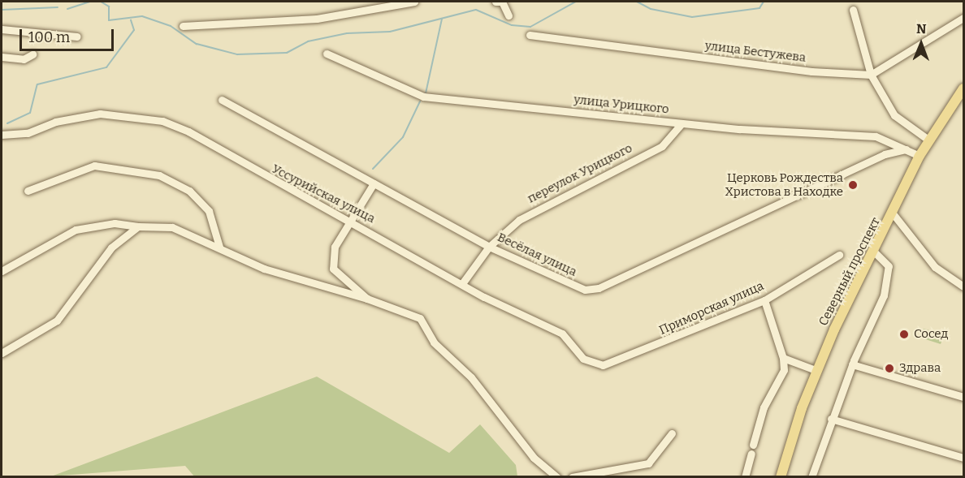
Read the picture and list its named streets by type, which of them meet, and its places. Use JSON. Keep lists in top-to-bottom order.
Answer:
{
  "streets": {
    "main road": ["Северный проспект"],
    "street": [
      "улица Бестужева",
      "улица Урицкого",
      "переулок Урицкого",
      "Уссурийская улица",
      "Весёлая улица",
      "Приморская улица"
    ]
  },
  "crossings": [
    ["улица Урицкого", "переулок Урицкого"],
    ["улица Урицкого", "Весёлая улица"],
    ["улица Урицкого", "Северный проспект"],
    ["переулок Урицкого", "Уссурийская улица"],
    ["переулок Урицкого", "Весёлая улица"],
    ["Уссурийская улица", "Приморская улица"]
  ],
  "places": ["Церковь Рождества Христова в Находке", "Сосед", "Здрава"],
  "scale_bar": "100 m",
  "north": "top"
}
